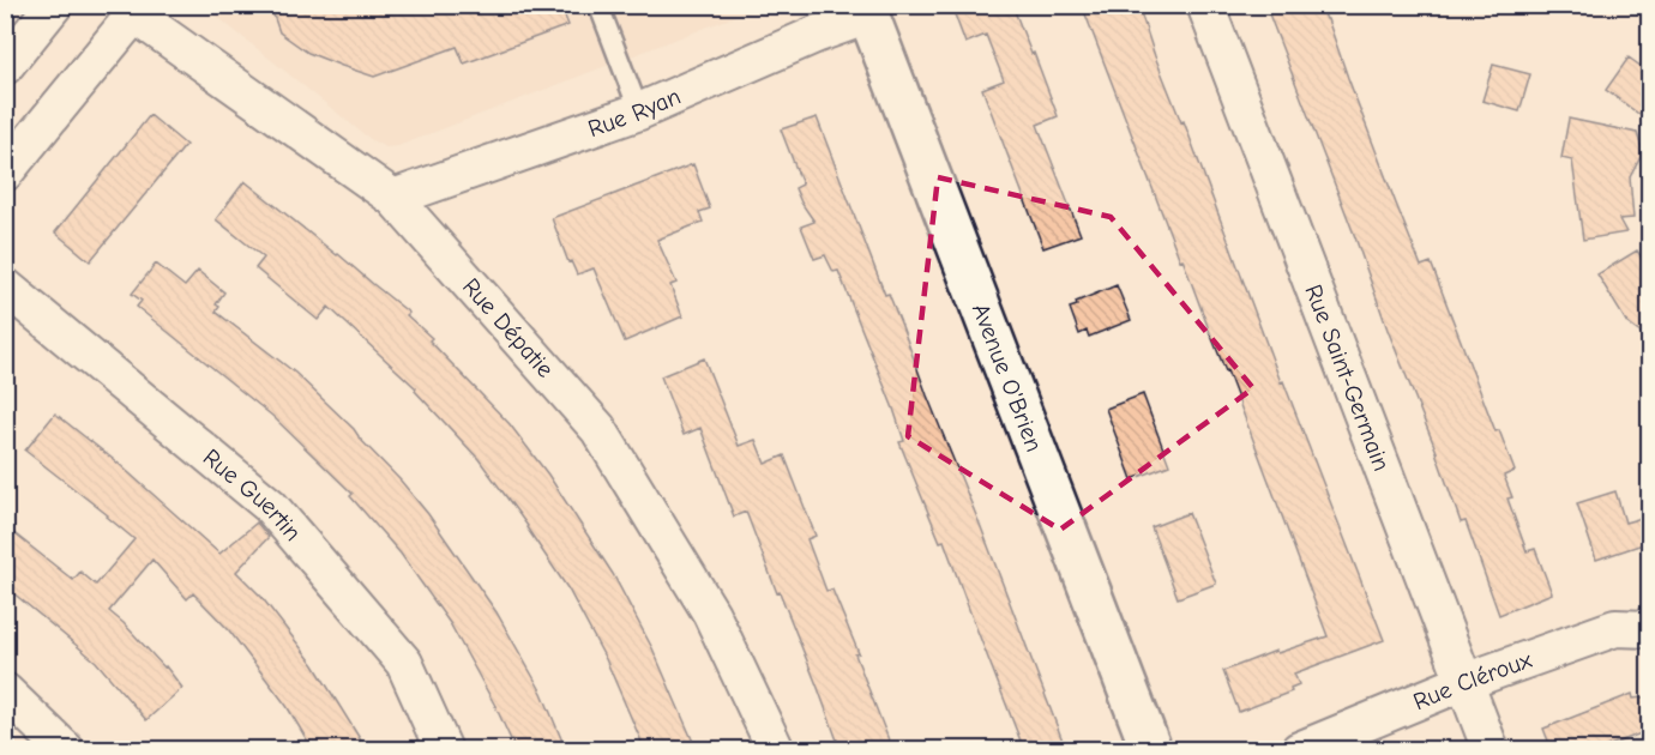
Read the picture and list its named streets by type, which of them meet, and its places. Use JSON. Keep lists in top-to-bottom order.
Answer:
{
  "streets": {
    "street": [
      "Rue Ryan",
      "Rue Dépatie",
      "Avenue O'Brien",
      "Rue Saint-Germain",
      "Rue Guertin",
      "Rue Cléroux"
    ]
  },
  "crossings": [
    ["Rue Ryan", "Rue Dépatie"],
    ["Rue Ryan", "Avenue O'Brien"],
    ["Rue Saint-Germain", "Rue Cléroux"]
  ]
}
